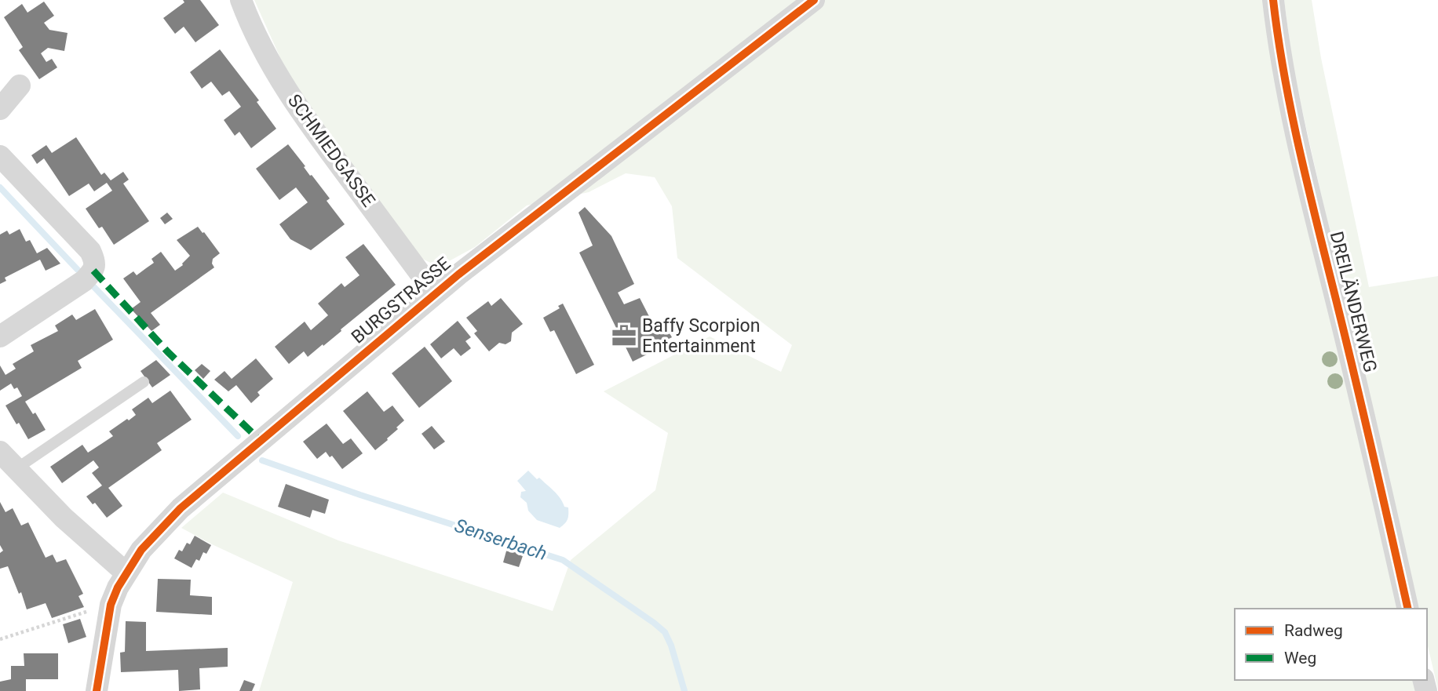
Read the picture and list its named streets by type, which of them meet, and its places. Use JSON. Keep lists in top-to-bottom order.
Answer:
{
  "streets": {
    "street": ["SCHMIEDGASSE", "BURGSTRASSE", "DREILÄNDERWEG"]
  },
  "crossings": [
    ["SCHMIEDGASSE", "BURGSTRASSE"]
  ],
  "water": ["Senserbach"],
  "places": {
    "office": ["Baffy Scorpion Entertainment"]
  },
  "legend": ["Radweg", "Weg"]
}
